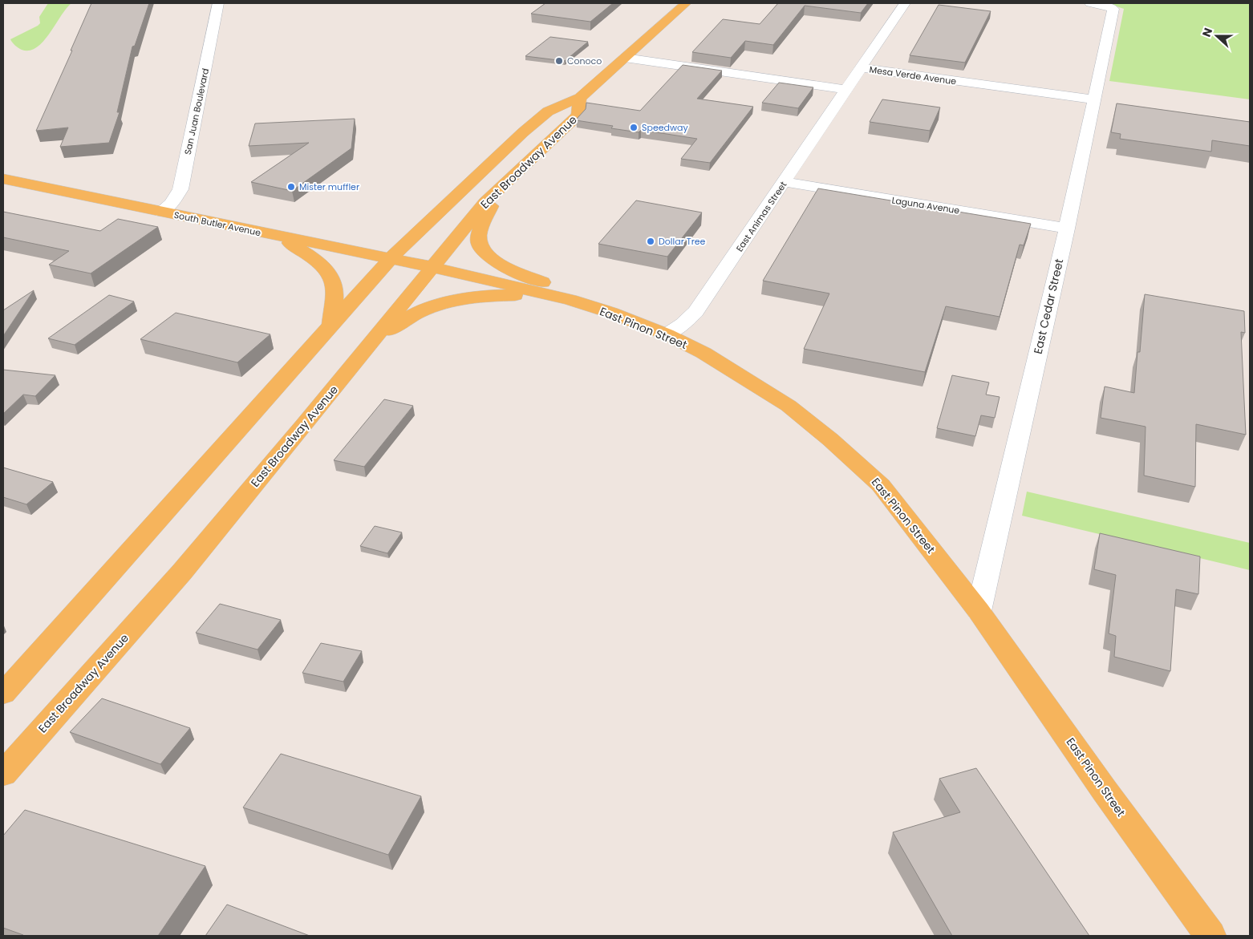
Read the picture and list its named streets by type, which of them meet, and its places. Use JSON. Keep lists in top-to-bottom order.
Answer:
{
  "streets": {
    "main road": ["East Broadway Avenue", "South Butler Avenue", "East Pinon Street"],
    "street": [
      "Mesa Verde Avenue",
      "San Juan Boulevard",
      "Laguna Avenue",
      "East Animas Street",
      "East Cedar Street"
    ]
  },
  "crossings": [
    ["Mesa Verde Avenue", "East Animas Street"],
    ["Mesa Verde Avenue", "East Cedar Street"],
    ["San Juan Boulevard", "South Butler Avenue"],
    ["East Broadway Avenue", "South Butler Avenue"],
    ["East Broadway Avenue", "East Pinon Street"],
    ["Laguna Avenue", "East Animas Street"],
    ["Laguna Avenue", "East Cedar Street"],
    ["East Animas Street", "East Pinon Street"],
    ["South Butler Avenue", "East Pinon Street"],
    ["East Cedar Street", "East Pinon Street"]
  ],
  "places": [
    "Conoco",
    "Speedway",
    "Mister muffler",
    "Dollar Tree"
  ],
  "north": "left"
}
